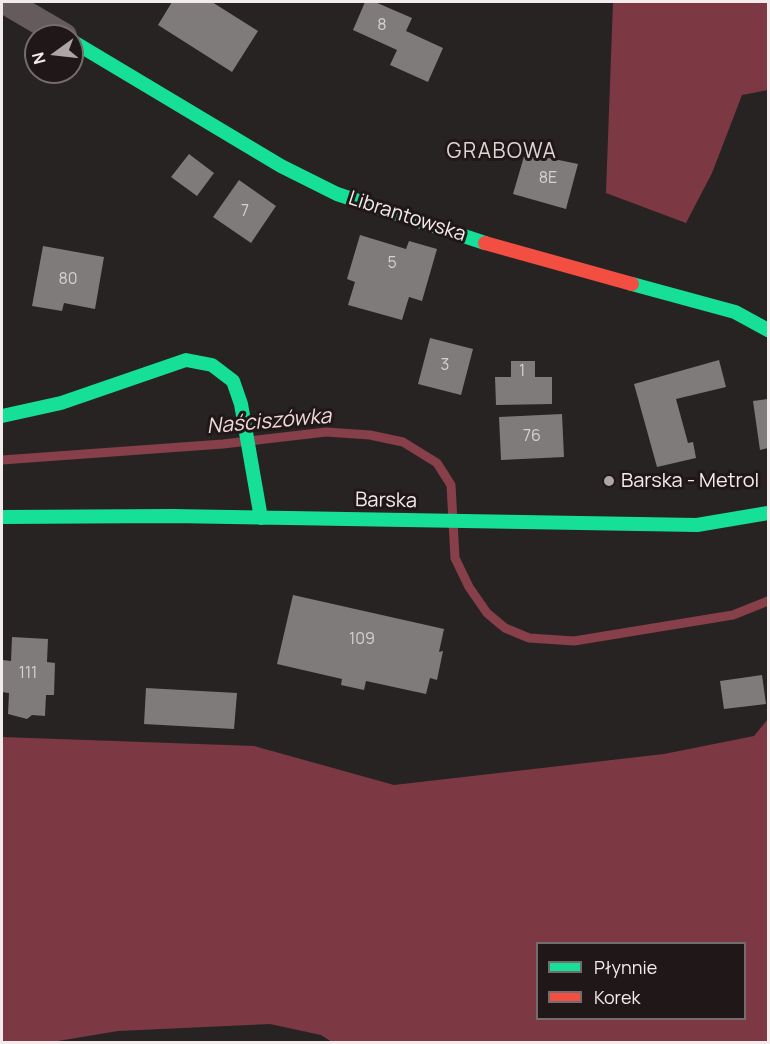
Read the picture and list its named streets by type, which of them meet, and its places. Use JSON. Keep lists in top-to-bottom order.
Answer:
{
  "streets": {
    "street": ["Librantowska", "Barska"]
  },
  "districts": ["GRABOWA"],
  "water": ["Naściszówka"],
  "places": ["Barska - Metrol"],
  "house_numbers": [
    "8",
    "8E",
    "7",
    "5",
    "80",
    "3",
    "1",
    "76",
    "109",
    "111"
  ],
  "legend": ["Płynnie", "Korek"],
  "north": "left"
}
